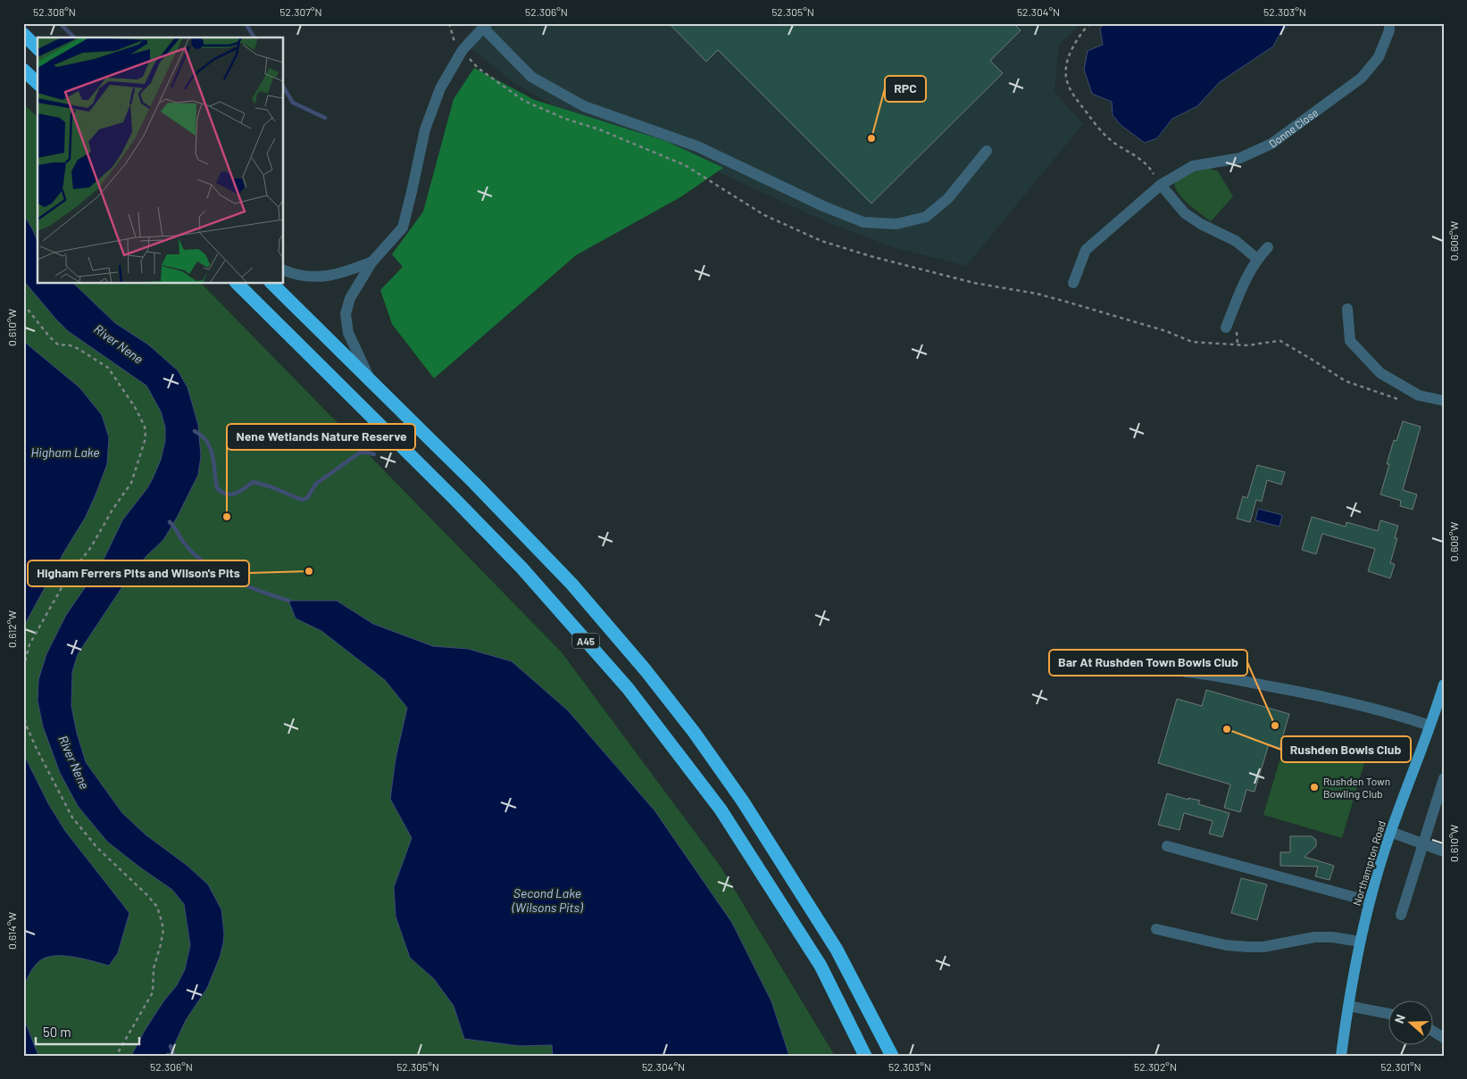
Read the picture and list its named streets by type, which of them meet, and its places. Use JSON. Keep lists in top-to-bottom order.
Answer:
{
  "streets": {
    "highway": ["A45"],
    "main road": ["Northampton Road"],
    "street": ["Donne Close"]
  },
  "water": ["River Nene", "Higham Lake", "Second Lake (Wilsons Pits)"],
  "places": [
    "RPC",
    "Nene Wetlands Nature Reserve",
    "Higham Ferrers Pits and Wilson's Pits",
    "Bar At Rushden Town Bowls Club",
    "Rushden Bowls Club",
    "Rushden Town Bowling Club"
  ],
  "scale_bar": "50 m",
  "north": "left",
  "coordinates": [
    "52.308°N",
    "52.307°N",
    "52.306°N",
    "52.305°N",
    "52.304°N",
    "52.303°N",
    "0.606°W",
    "0.610°W",
    "0.608°W",
    "0.612°W",
    "0.614°W",
    "52.302°N",
    "52.301°N"
  ]
}
